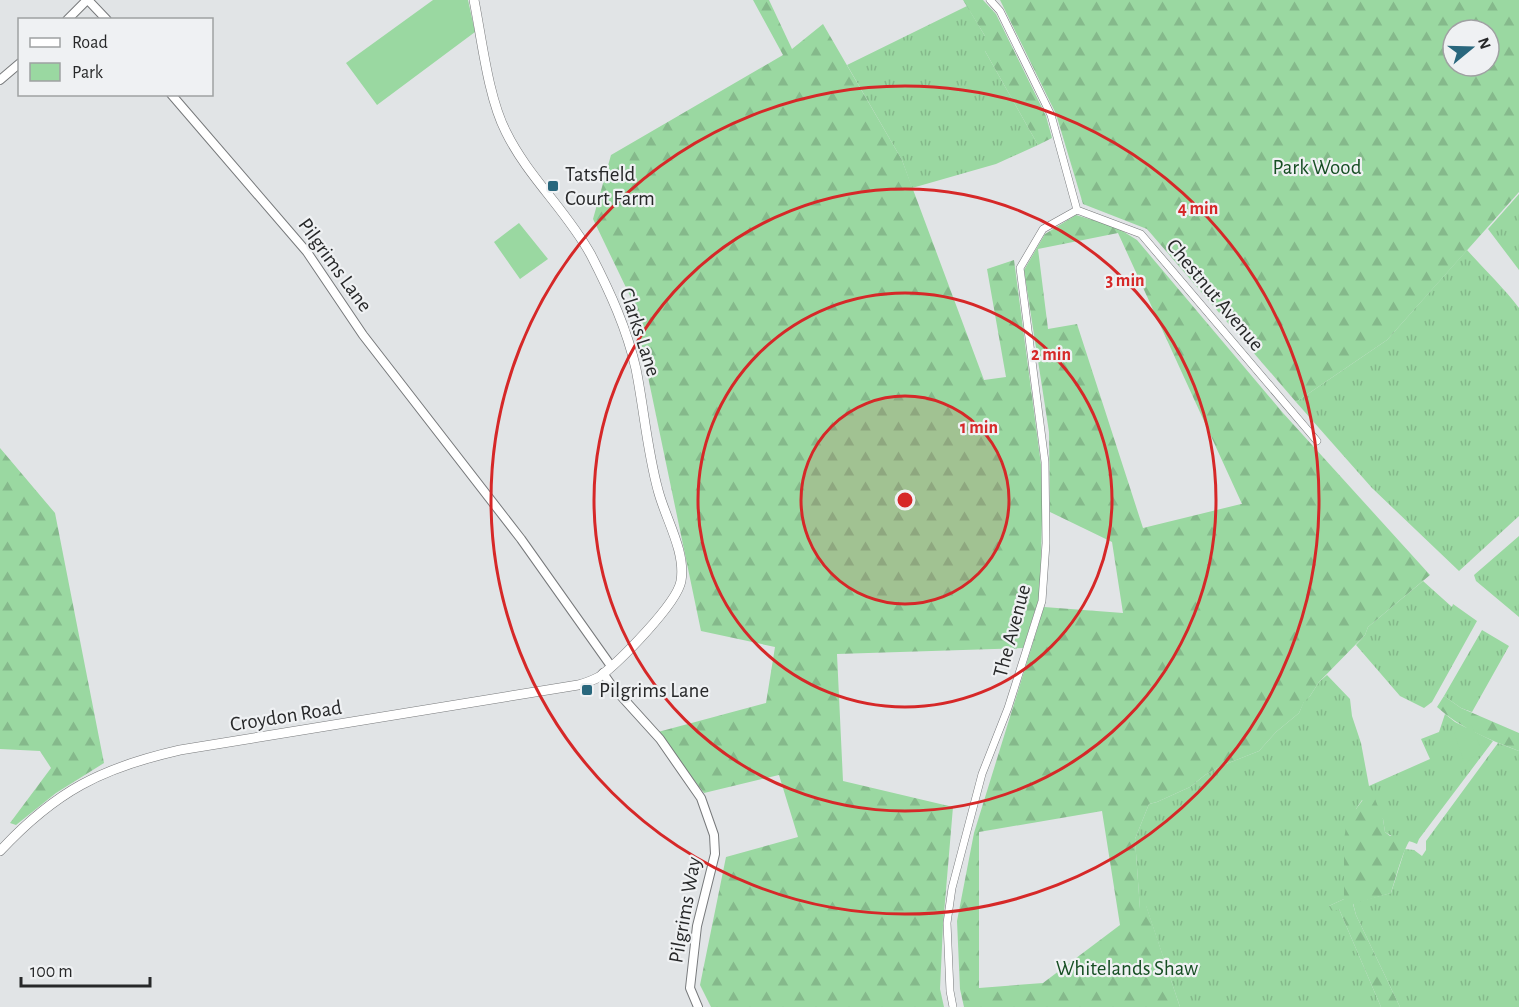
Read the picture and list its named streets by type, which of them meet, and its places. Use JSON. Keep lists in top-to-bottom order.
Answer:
{
  "streets": {
    "main road": ["Clarks Lane", "Croydon Road"],
    "street": [
      "Pilgrims Lane",
      "Chestnut Avenue",
      "The Avenue",
      "Pilgrims Way"
    ]
  },
  "crossings": [
    ["Pilgrims Lane", "Clarks Lane"],
    ["Pilgrims Lane", "Croydon Road"],
    ["Pilgrims Lane", "Pilgrims Way"],
    ["Chestnut Avenue", "The Avenue"],
    ["Clarks Lane", "Croydon Road"],
    ["Clarks Lane", "Pilgrims Way"],
    ["Croydon Road", "Pilgrims Way"]
  ],
  "parks": ["Park Wood", "Whitelands Shaw"],
  "places": {
    "transit": ["Tatsfield Court Farm", "Pilgrims Lane"]
  },
  "legend": ["Road", "Park"],
  "scale_bar": "100 m",
  "north": "right",
  "rings": [
    "4 min",
    "3 min",
    "2 min",
    "1 min"
  ]
}
